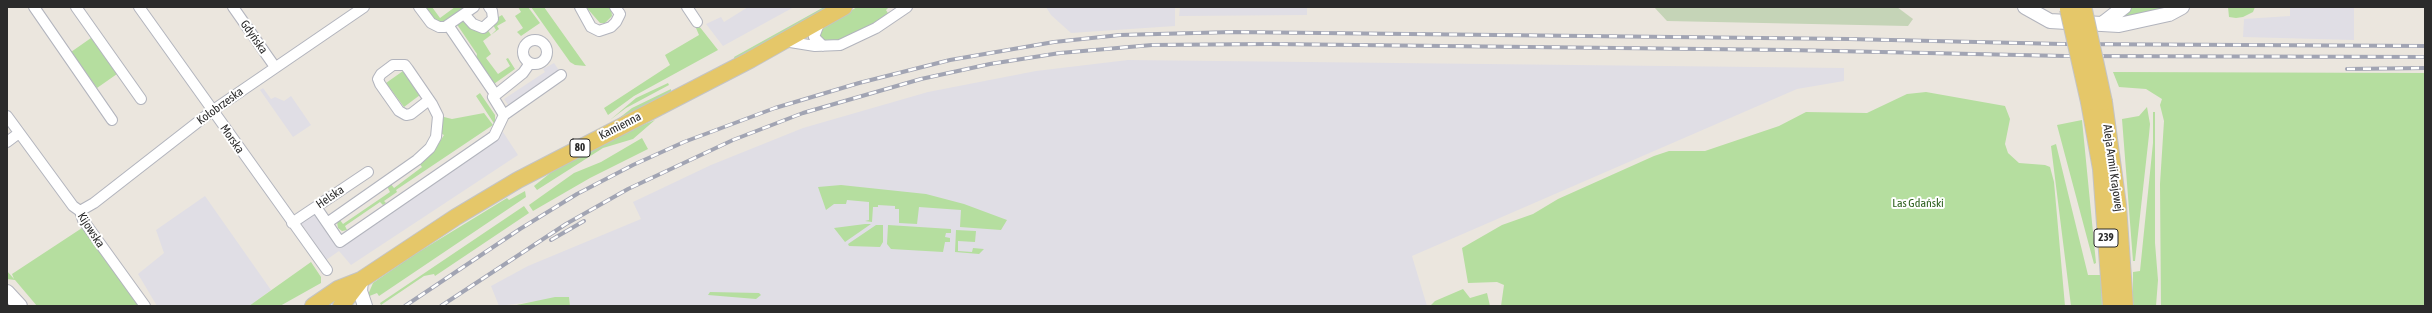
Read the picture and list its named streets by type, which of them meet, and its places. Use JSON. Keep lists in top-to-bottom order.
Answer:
{
  "streets": {
    "main road": [
      "Kamienna",
      "80",
      "Aleja Armii Krajowej",
      "239"
    ],
    "street": [
      "Gdyńska",
      "Kołobrzeska",
      "Morska",
      "Helska",
      "Kijowska"
    ]
  },
  "crossings": [
    ["Gdyńska", "Kołobrzeska"],
    ["Kołobrzeska", "Morska"],
    ["Kołobrzeska", "Kijowska"],
    ["Morska", "Helska"],
    ["Aleja Armii Krajowej", "239"]
  ],
  "parks": ["Las Gdański"]
}
